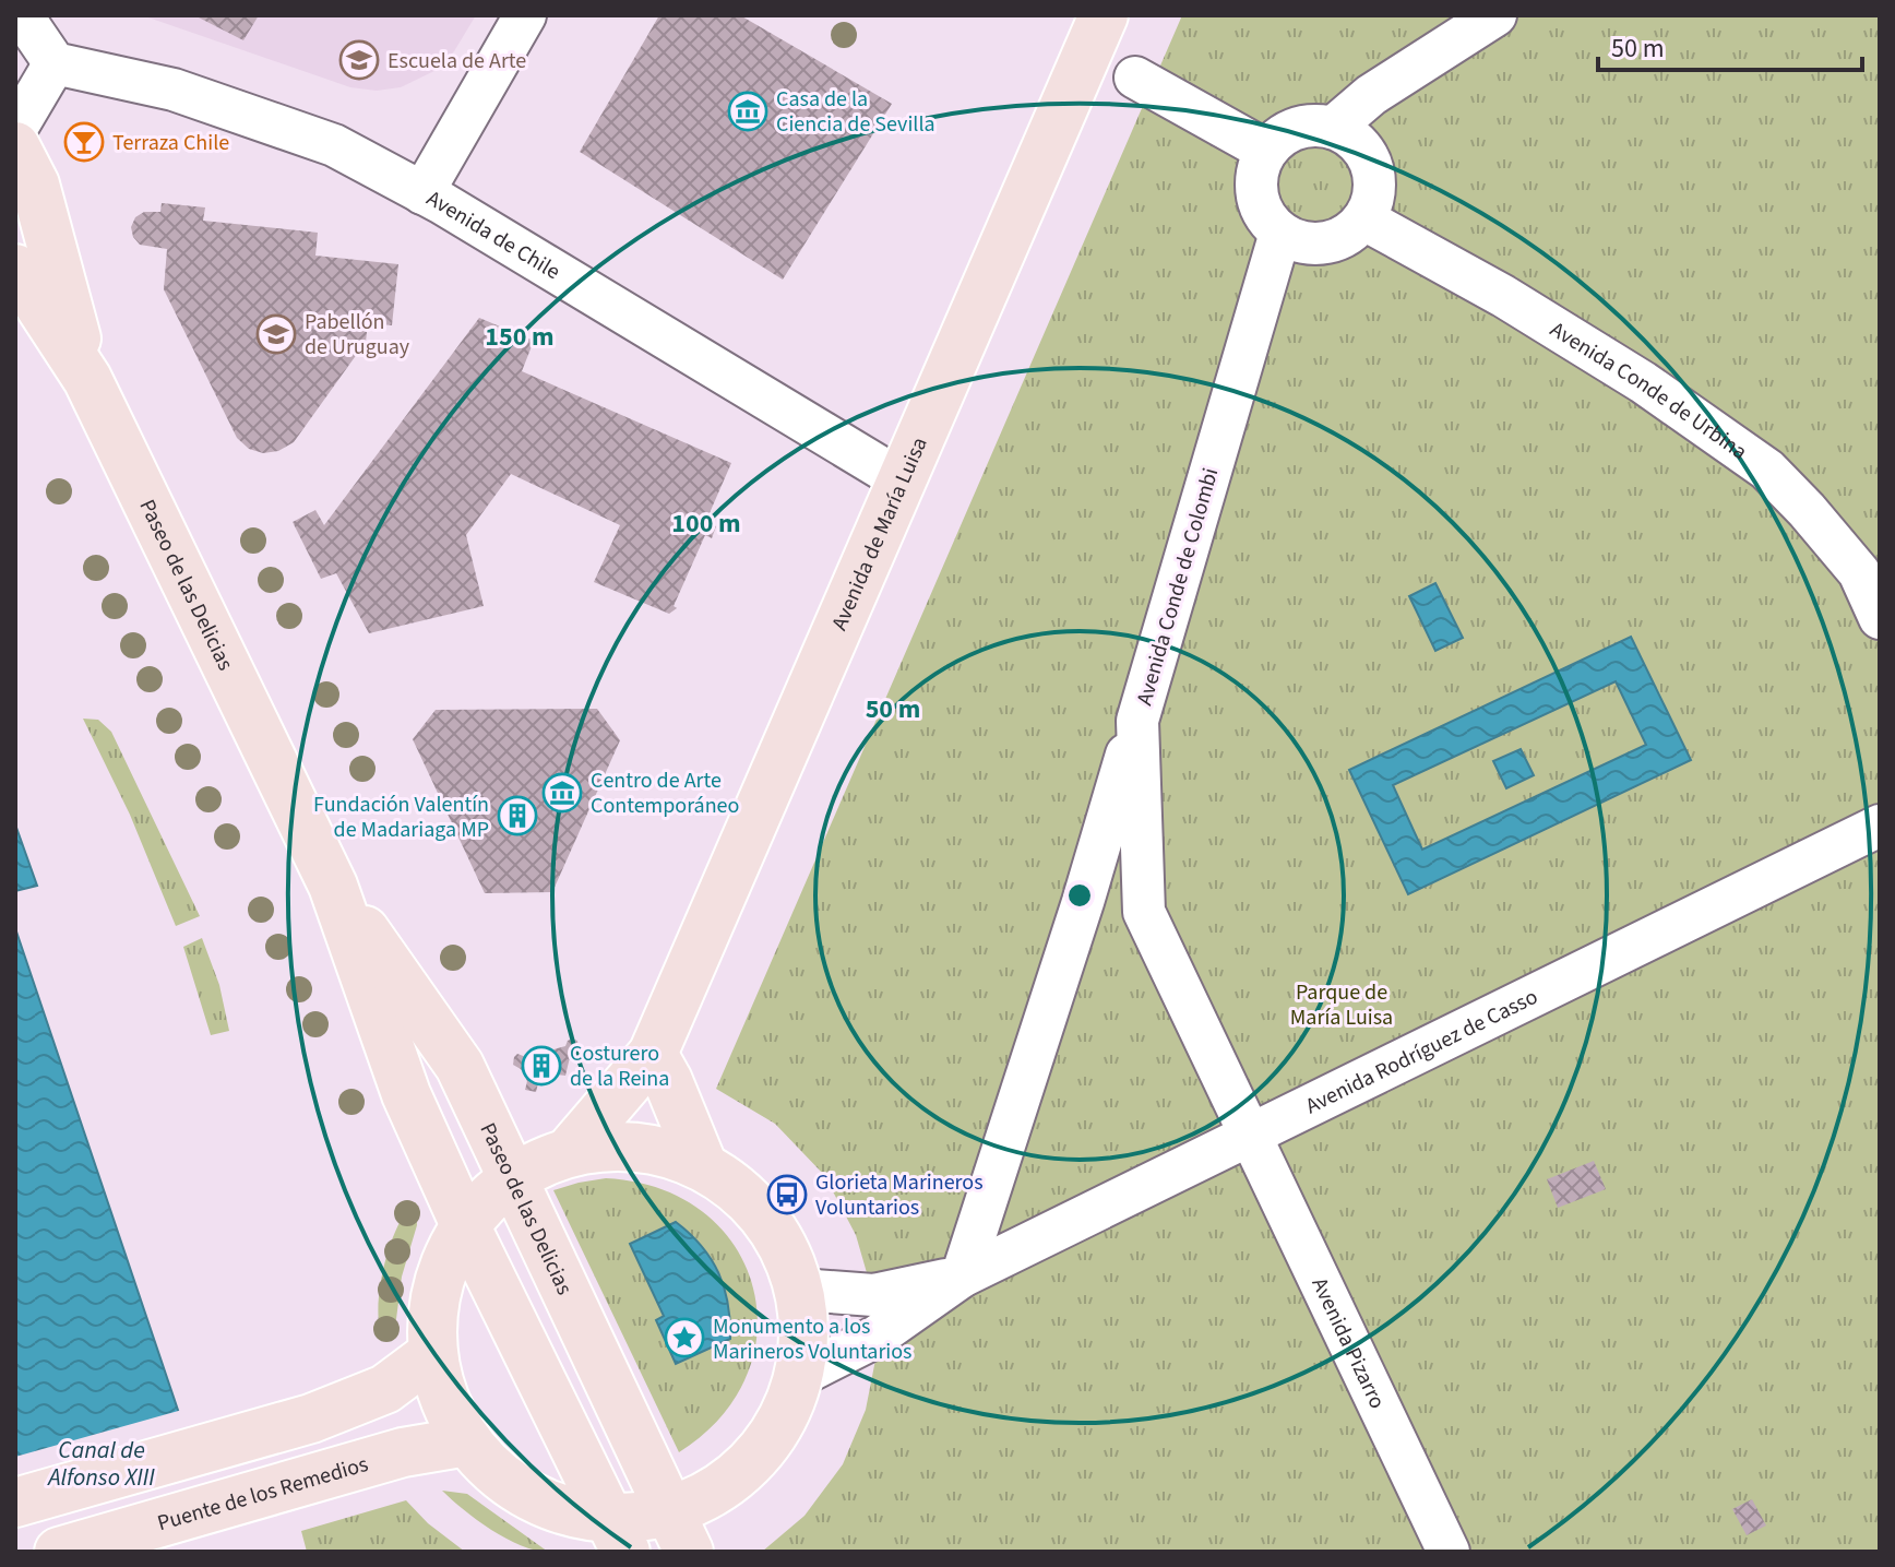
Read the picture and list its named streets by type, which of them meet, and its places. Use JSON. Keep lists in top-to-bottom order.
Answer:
{
  "streets": {
    "main road": ["Avenida de María Luisa", "Paseo de las Delicias", "Puente de los Remedios"],
    "street": [
      "Avenida de Chile",
      "Avenida Conde de Urbina",
      "Avenida Conde de Colombi",
      "Avenida Rodríguez de Casso",
      "Avenida Pizarro"
    ]
  },
  "crossings": [
    ["Avenida de Chile", "Avenida de María Luisa"],
    ["Avenida Conde de Urbina", "Avenida Conde de Colombi"],
    ["Avenida Conde de Colombi", "Avenida Rodríguez de Casso"],
    ["Avenida Conde de Colombi", "Avenida Pizarro"],
    ["Avenida Rodríguez de Casso", "Avenida Pizarro"]
  ],
  "water": ["Canal de Alfonso XIII"],
  "parks": ["Parque de María Luisa"],
  "places": {
    "school or university": ["Escuela de Arte", "Pabellón de Uruguay"],
    "museum": ["Casa de la Ciencia de Sevilla", "Centro de Arte Contemporáneo"],
    "bar": ["Terraza Chile"],
    "building": ["Fundación Valentín de Madariaga MP", "Costurero de la Reina"],
    "bus stop": ["Glorieta Marineros Voluntarios"],
    "place": ["Monumento a los Marineros Voluntarios"]
  },
  "scale_bar": "50 m",
  "rings": ["150 m", "100 m", "50 m"]
}
